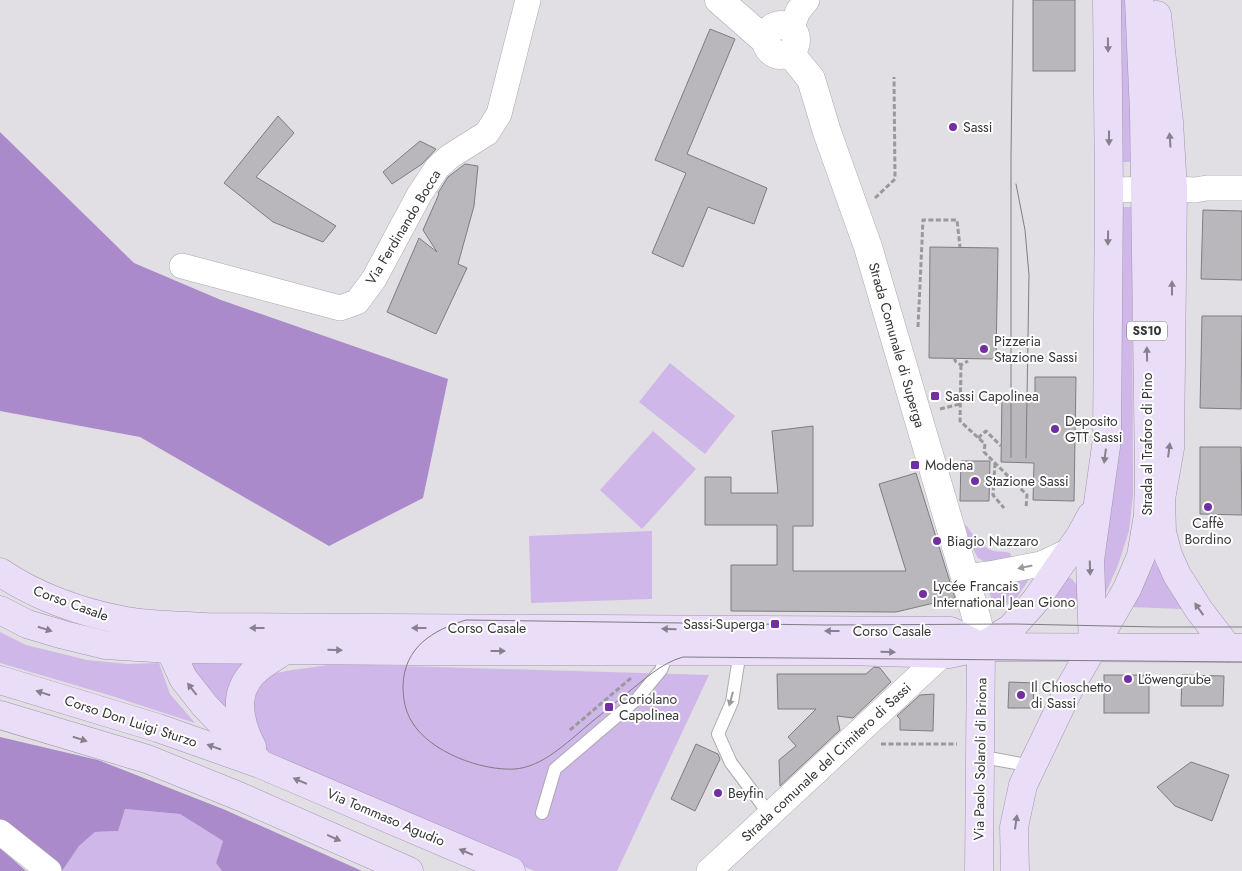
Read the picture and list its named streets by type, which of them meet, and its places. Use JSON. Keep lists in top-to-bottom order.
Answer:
{
  "streets": {
    "main road": [
      "SS10",
      "Strada al Traforo di Pino",
      "Corso Casale",
      "Corso Don Luigi Sturzo",
      "Via Paolo Solaroli di Briona",
      "Via Tommaso Agudio"
    ],
    "street": ["Via Ferdinando Bocca", "Strada Comunale di Superga", "Strada comunale del Cimitero di Sassi"]
  },
  "crossings": [
    ["SS10", "Strada al Traforo di Pino"],
    ["SS10", "Corso Casale"],
    ["Strada Comunale di Superga", "Corso Casale"],
    ["Strada Comunale di Superga", "Via Paolo Solaroli di Briona"],
    ["Strada al Traforo di Pino", "Corso Casale"],
    ["Corso Casale", "Via Paolo Solaroli di Briona"],
    ["Corso Casale", "Strada comunale del Cimitero di Sassi"],
    ["Corso Don Luigi Sturzo", "Via Tommaso Agudio"]
  ],
  "places": {
    "other": [
      "Sassi",
      "Pizzeria Stazione Sassi",
      "Deposito GTT Sassi",
      "Stazione Sassi",
      "Caffè Bordino",
      "Biagio Nazzaro",
      "Lycée Francais International Jean Giono",
      "Löwengrube",
      "Il Chioschetto di Sassi",
      "Beyfin"
    ],
    "transit": [
      "Sassi Capolinea",
      "Modena",
      "Sassi-Superga",
      "Coriolano Capolinea"
    ]
  }
}
